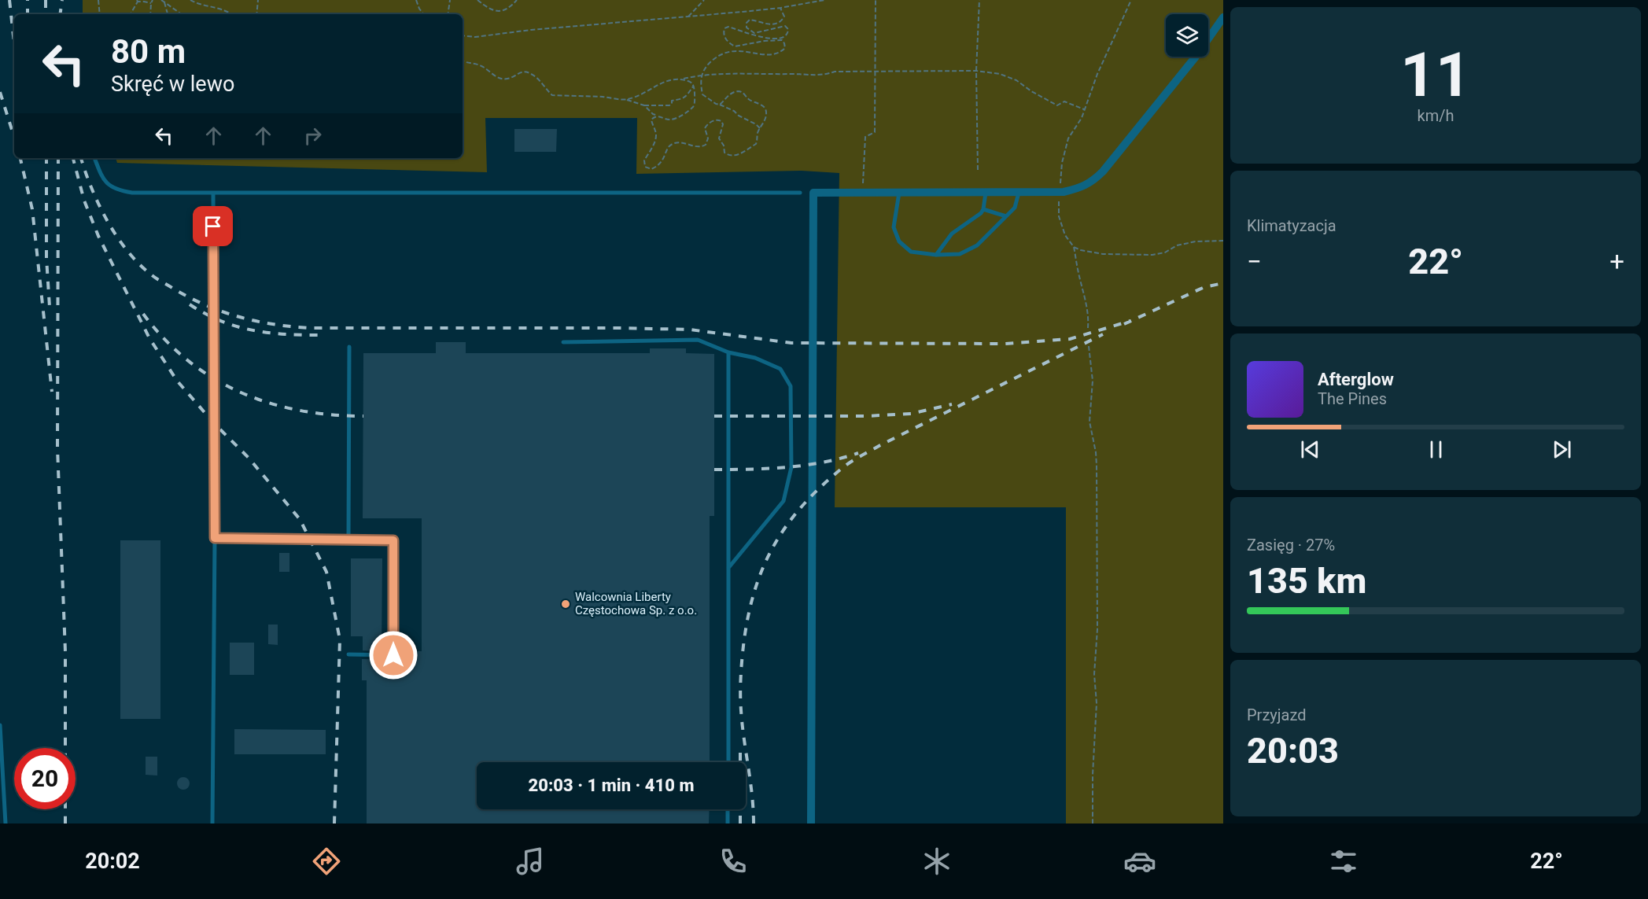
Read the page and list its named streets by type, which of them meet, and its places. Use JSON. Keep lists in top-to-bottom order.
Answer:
{
  "places": ["Walcownia Liberty Częstochowa Sp. z o.o."],
  "page": {
    "tile": [
      ["11", "km/h"],
      "Klimatyzacja",
      ["Zasięg · 27%", "135 km"],
      ["Przyjazd", "20:03"]
    ],
    "turn": ["80 m", "Skręć w lewo"],
    "heat": ["−", "22°", "+"],
    "song": ["Afterglow", "The Pines"],
    "limit": "20",
    "trip": "20:03 · 1 min · 410 m",
    "tabs": ["20:02", "22°"]
  }
}
